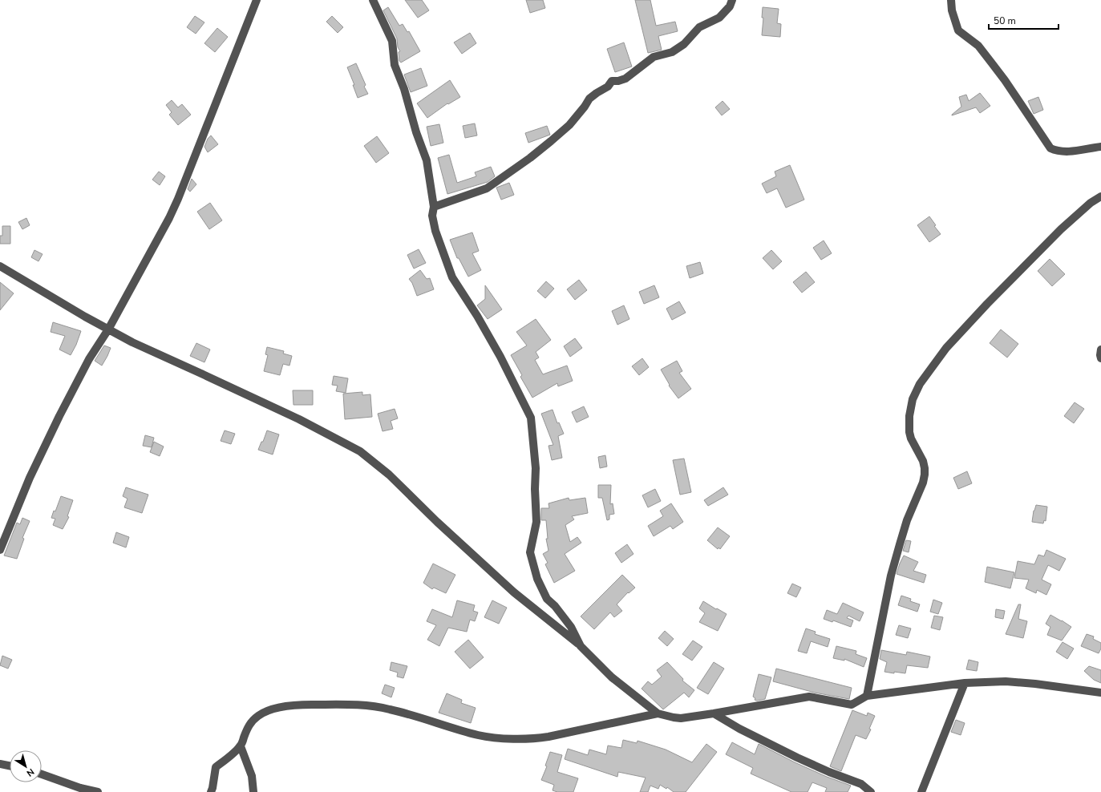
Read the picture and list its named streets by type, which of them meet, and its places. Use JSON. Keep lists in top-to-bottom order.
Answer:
{
  "scale_bar": "50 m",
  "north": "bottom right"
}
